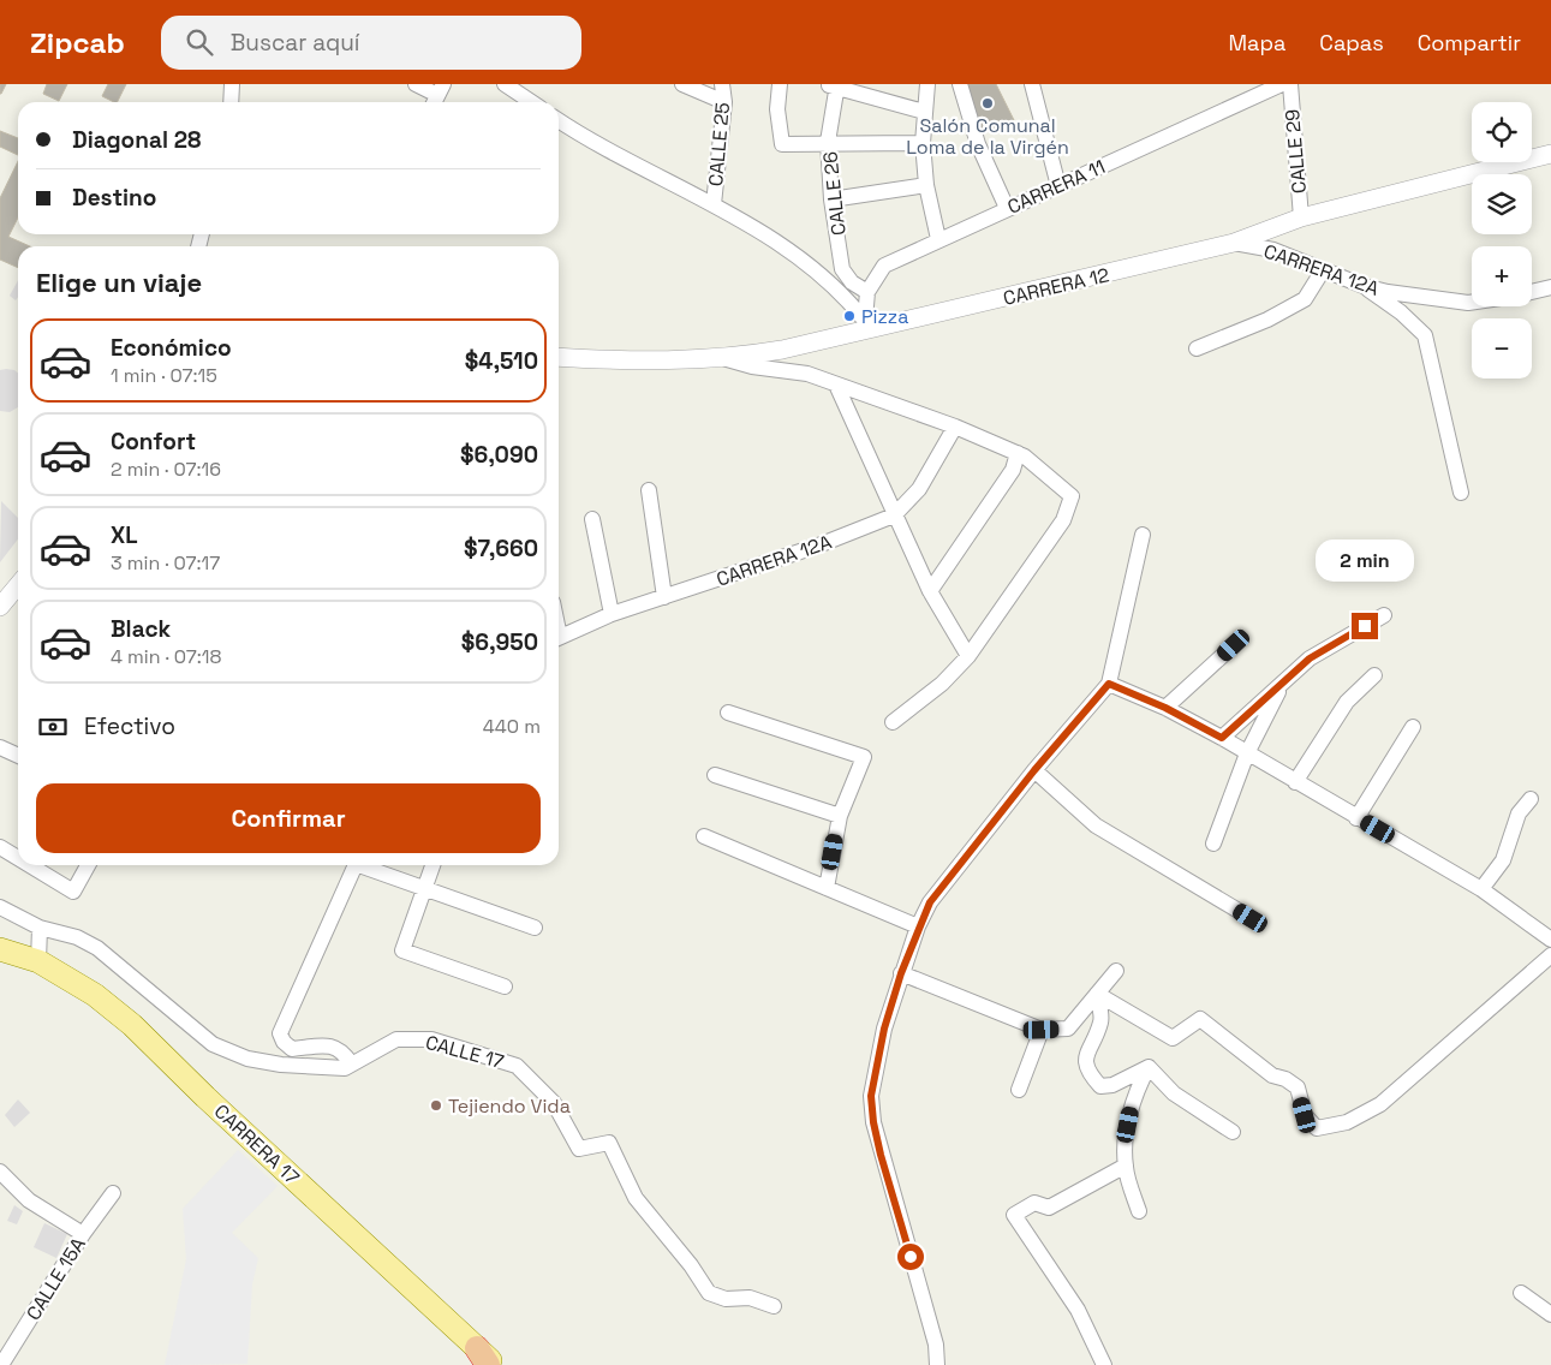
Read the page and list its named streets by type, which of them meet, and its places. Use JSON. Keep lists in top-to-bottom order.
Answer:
{
  "streets": {
    "main road": ["CARRERA 17"],
    "street": [
      "CALLE 25",
      "CALLE 29",
      "CARRERA 11",
      "CALLE 26",
      "CARRERA 12A",
      "CARRERA 12",
      "CALLE 17",
      "CALLE 15A"
    ]
  },
  "crossings": [
    ["CALLE 29", "CARRERA 12"],
    ["CARRERA 11", "CALLE 26"],
    ["CARRERA 11", "CARRERA 12"],
    ["CARRERA 12A", "CARRERA 12"]
  ],
  "places": ["Salón Comunal Loma de la Virgén", "Pizza", "Tejiendo Vida"],
  "page": {
    "header": "Zipcab",
    "search": "Buscar aquí",
    "nav": ["Mapa", "Capas", "Compartir"],
    "map_buttons": ["+", "−"],
    "banner": ["Diagonal 28", "Destino"],
    "heading": "Elige un viaje",
    "list": [
      {
        "name": "Económico",
        "note": "1 min · 07:15",
        "value": "$4,510"
      },
      {
        "name": "Confort",
        "note": "2 min · 07:16",
        "value": "$6,090"
      },
      {
        "name": "XL",
        "note": "3 min · 07:17",
        "value": "$7,660"
      },
      {
        "name": "Black",
        "note": "4 min · 07:18",
        "value": "$6,950"
      }
    ],
    "bubble": "2 min",
    "pay": ["Efectivo", "440 m"],
    "buttons": "Confirmar"
  }
}
